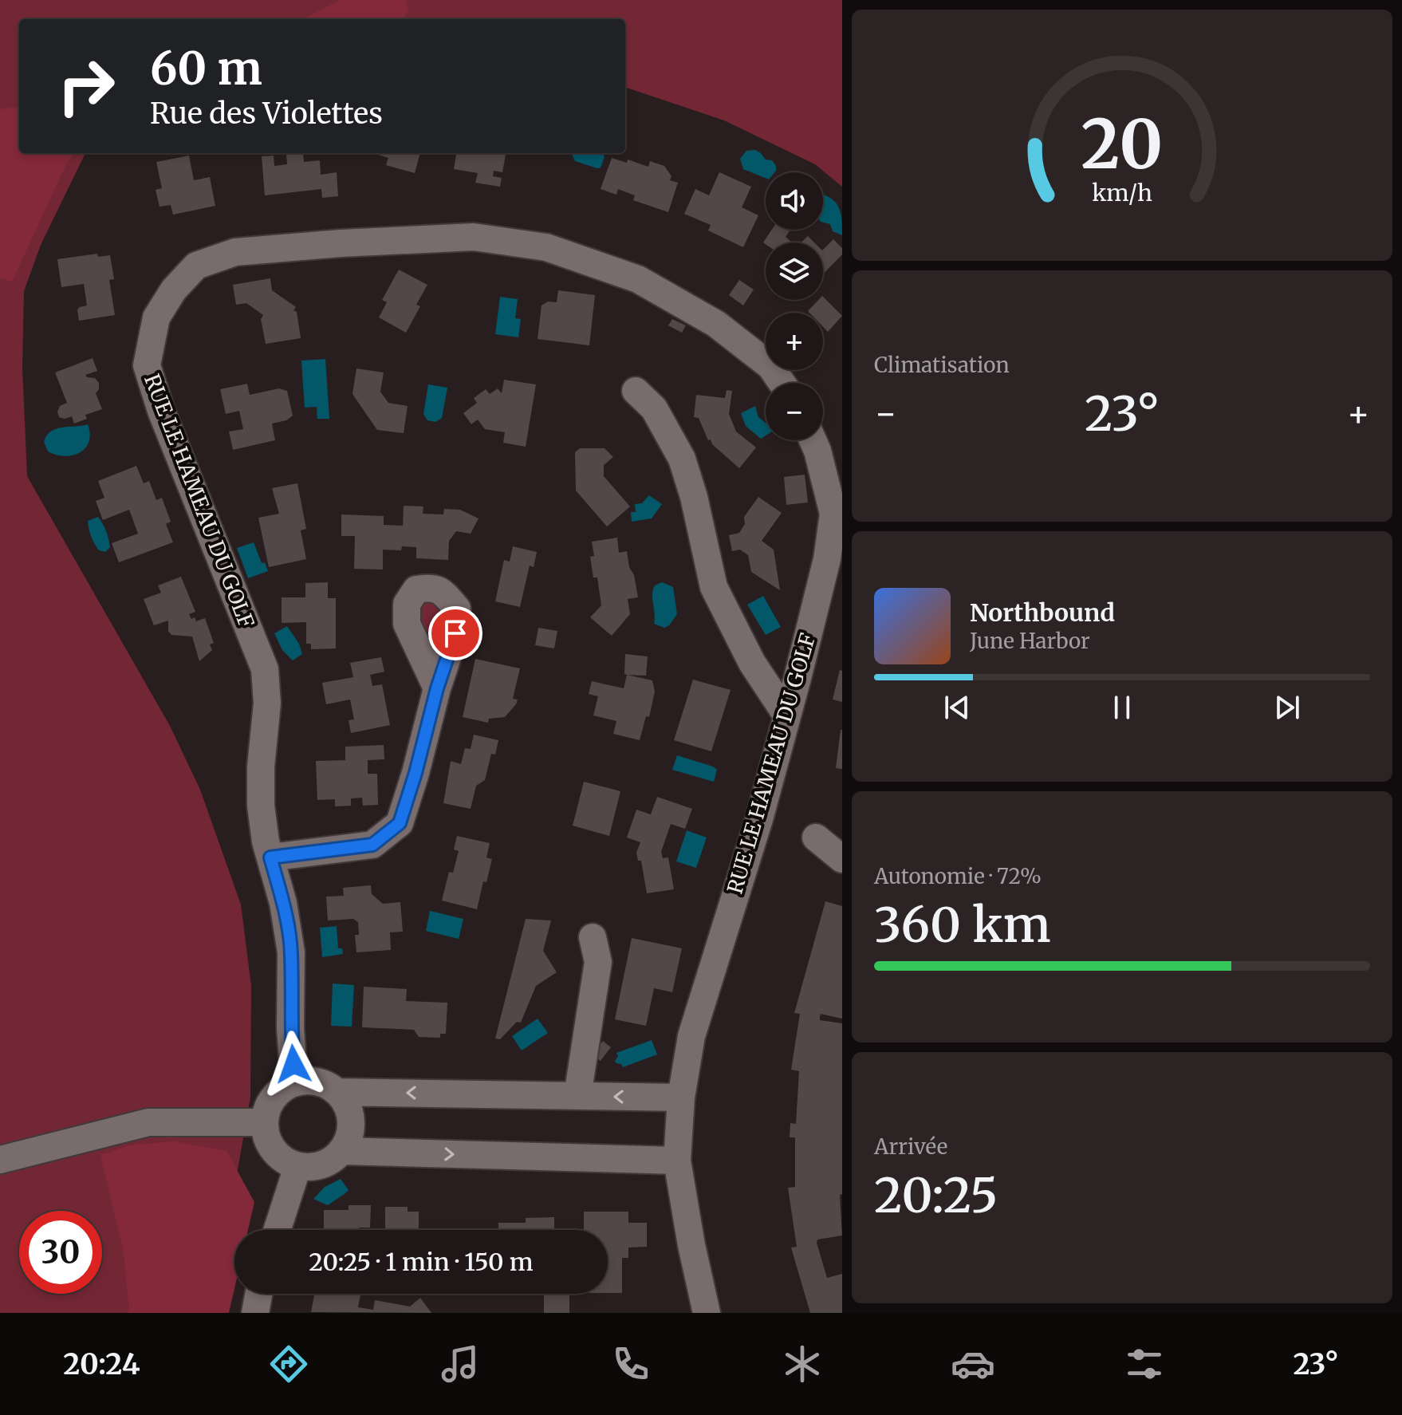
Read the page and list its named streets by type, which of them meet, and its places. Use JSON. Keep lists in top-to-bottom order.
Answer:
{
  "streets": {
    "street": ["RUE LE HAMEAU DU GOLF"]
  },
  "page": {
    "turn": ["60 m", "Rue des Violettes"],
    "map_buttons": ["+", "−"],
    "tile": [
      "Climatisation",
      ["Autonomie · 72%", "360 km"],
      ["Arrivée", "20:25"]
    ],
    "heat": ["−", "23°", "+"],
    "song": ["Northbound", "June Harbor"],
    "limit": "30",
    "trip": "20:25 · 1 min · 150 m",
    "tabs": ["20:24", "23°"],
    "gauge": ["20", "km/h"]
  }
}
